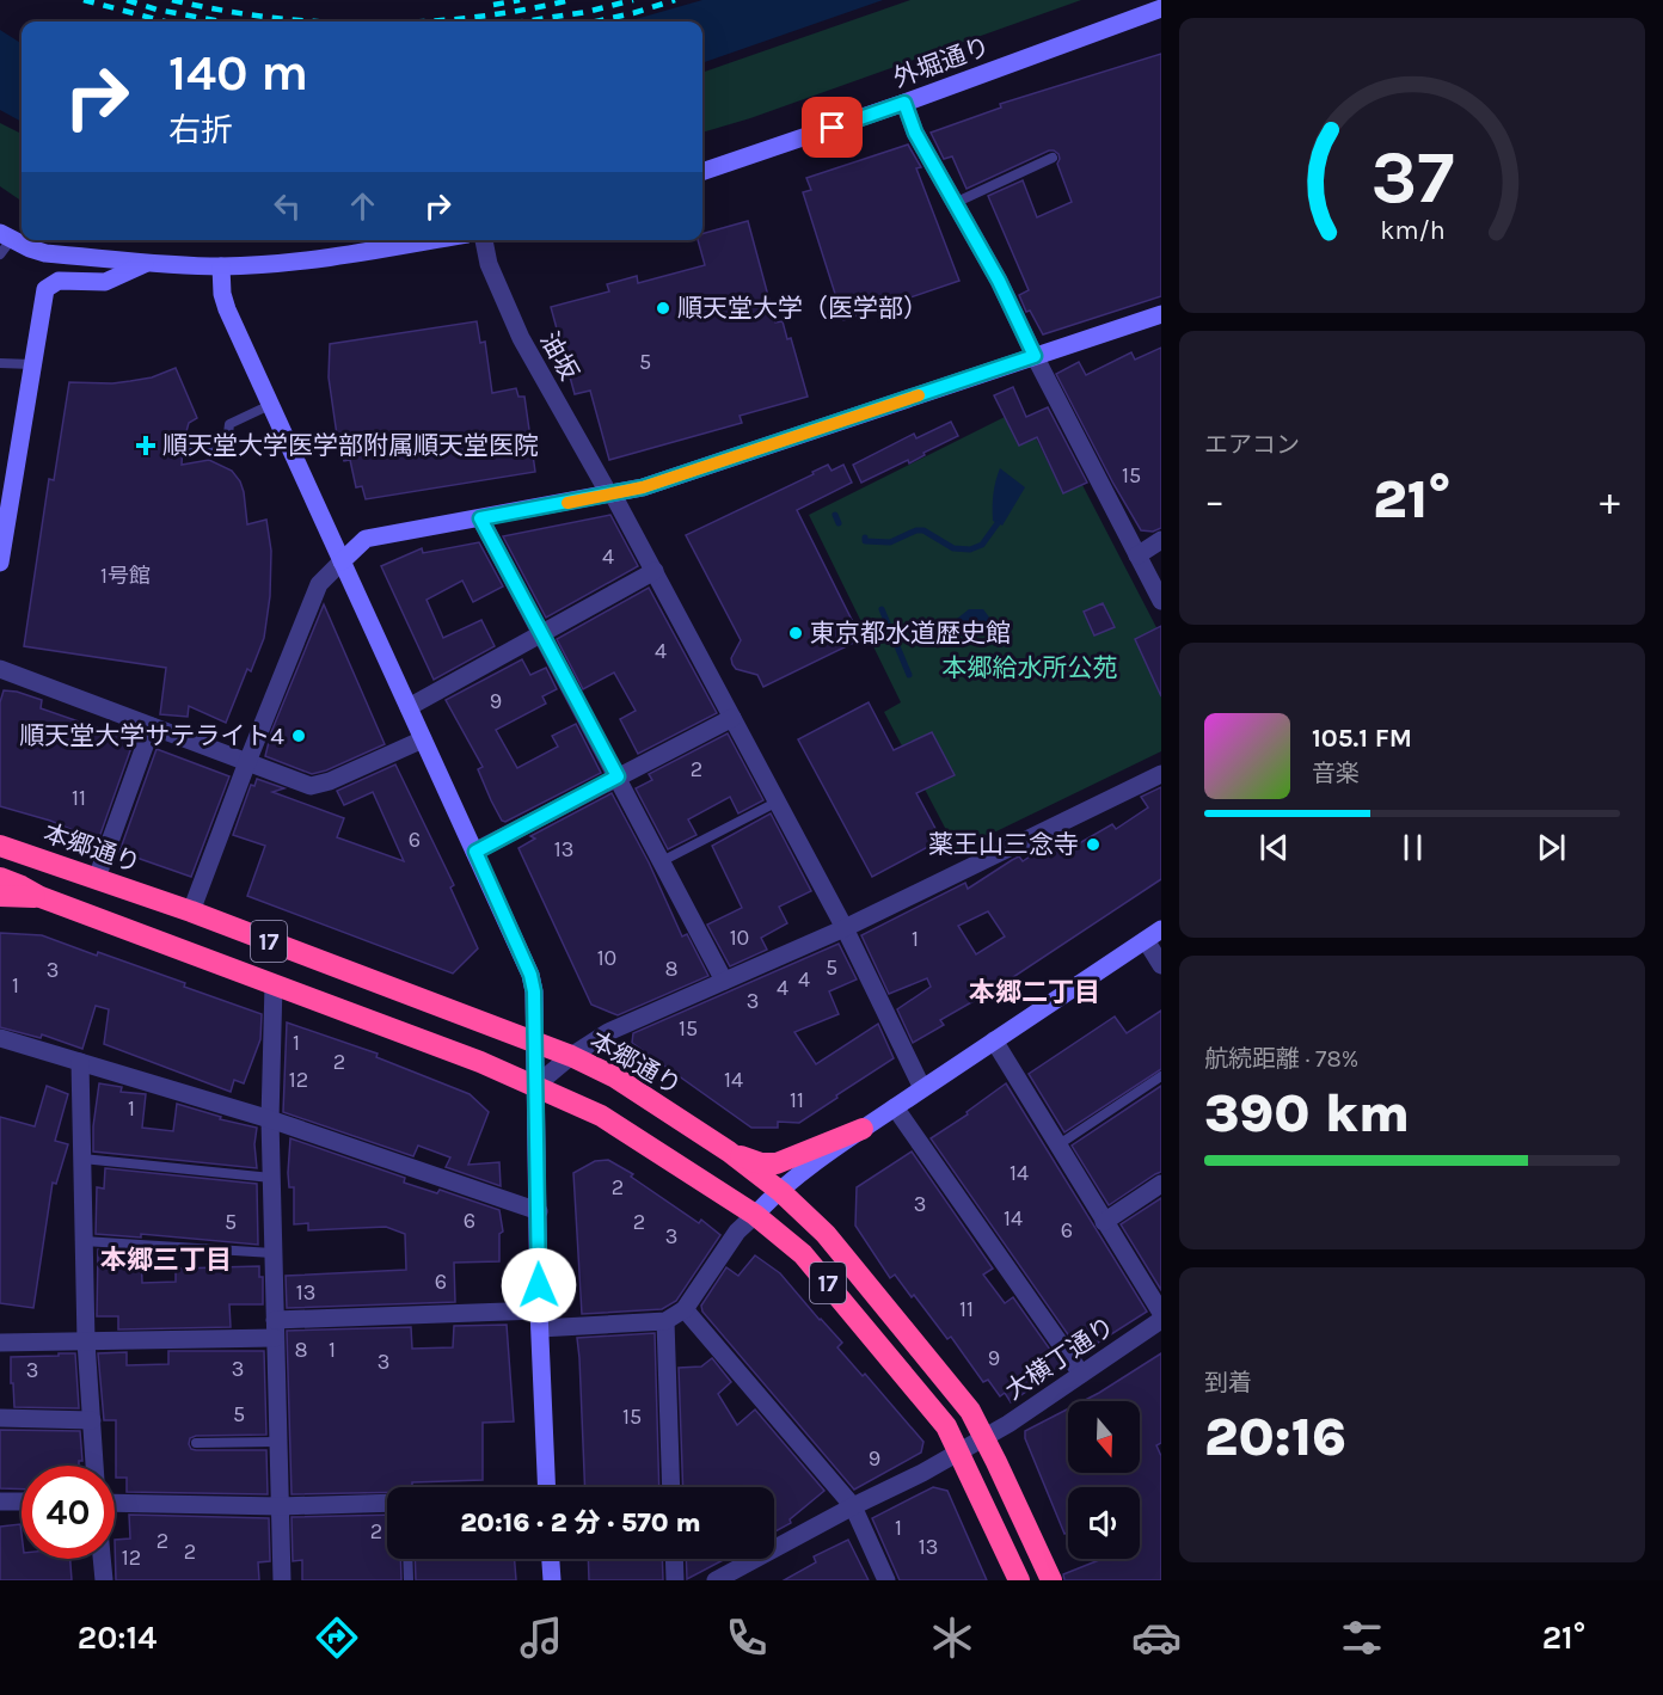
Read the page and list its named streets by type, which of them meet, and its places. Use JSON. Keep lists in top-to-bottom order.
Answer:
{
  "streets": {
    "highway": ["本郷通り", "17"],
    "street": ["外堀通り", "油坂", "大横丁通り"]
  },
  "crossings": [
    ["本郷通り", "大横丁通り"],
    ["17", "大横丁通り"]
  ],
  "districts": ["本郷二丁目", "本郷三丁目"],
  "parks": ["本郷給水所公苑"],
  "places": {
    "other": [
      "順天堂大学（医学部）",
      "東京都水道歴史館",
      "順天堂大学サテライト4",
      "薬王山三念寺"
    ],
    "health": ["順天堂大学医学部附属順天堂医院"]
  },
  "house_numbers": [
    "5",
    "15",
    "4",
    "1号館",
    "4",
    "9",
    "2",
    "11",
    "6",
    "13",
    "10",
    "1",
    "10",
    "5",
    "8",
    "3",
    "4",
    "1",
    "4",
    "3",
    "15",
    "1",
    "2",
    "12",
    "14",
    "11",
    "1",
    "14",
    "2",
    "3",
    "14",
    "6",
    "5",
    "2",
    "6",
    "3",
    "6",
    "13",
    "11",
    "8",
    "1",
    "9",
    "3",
    "3",
    "3",
    "5",
    "15",
    "9",
    "1",
    "2",
    "2",
    "13",
    "2",
    "12"
  ],
  "north": "bottom",
  "page": {
    "turn": ["140 m", "右折"],
    "tile": [
      "エアコン",
      ["航続距離 · 78%", "390 km"],
      ["到着", "20:16"]
    ],
    "heat": ["−", "21°", "+"],
    "song": ["105.1 FM", "音楽"],
    "limit": "40",
    "trip": "20:16 · 2 分 · 570 m",
    "tabs": ["20:14", "21°"],
    "gauge": ["37", "km/h"]
  }
}
